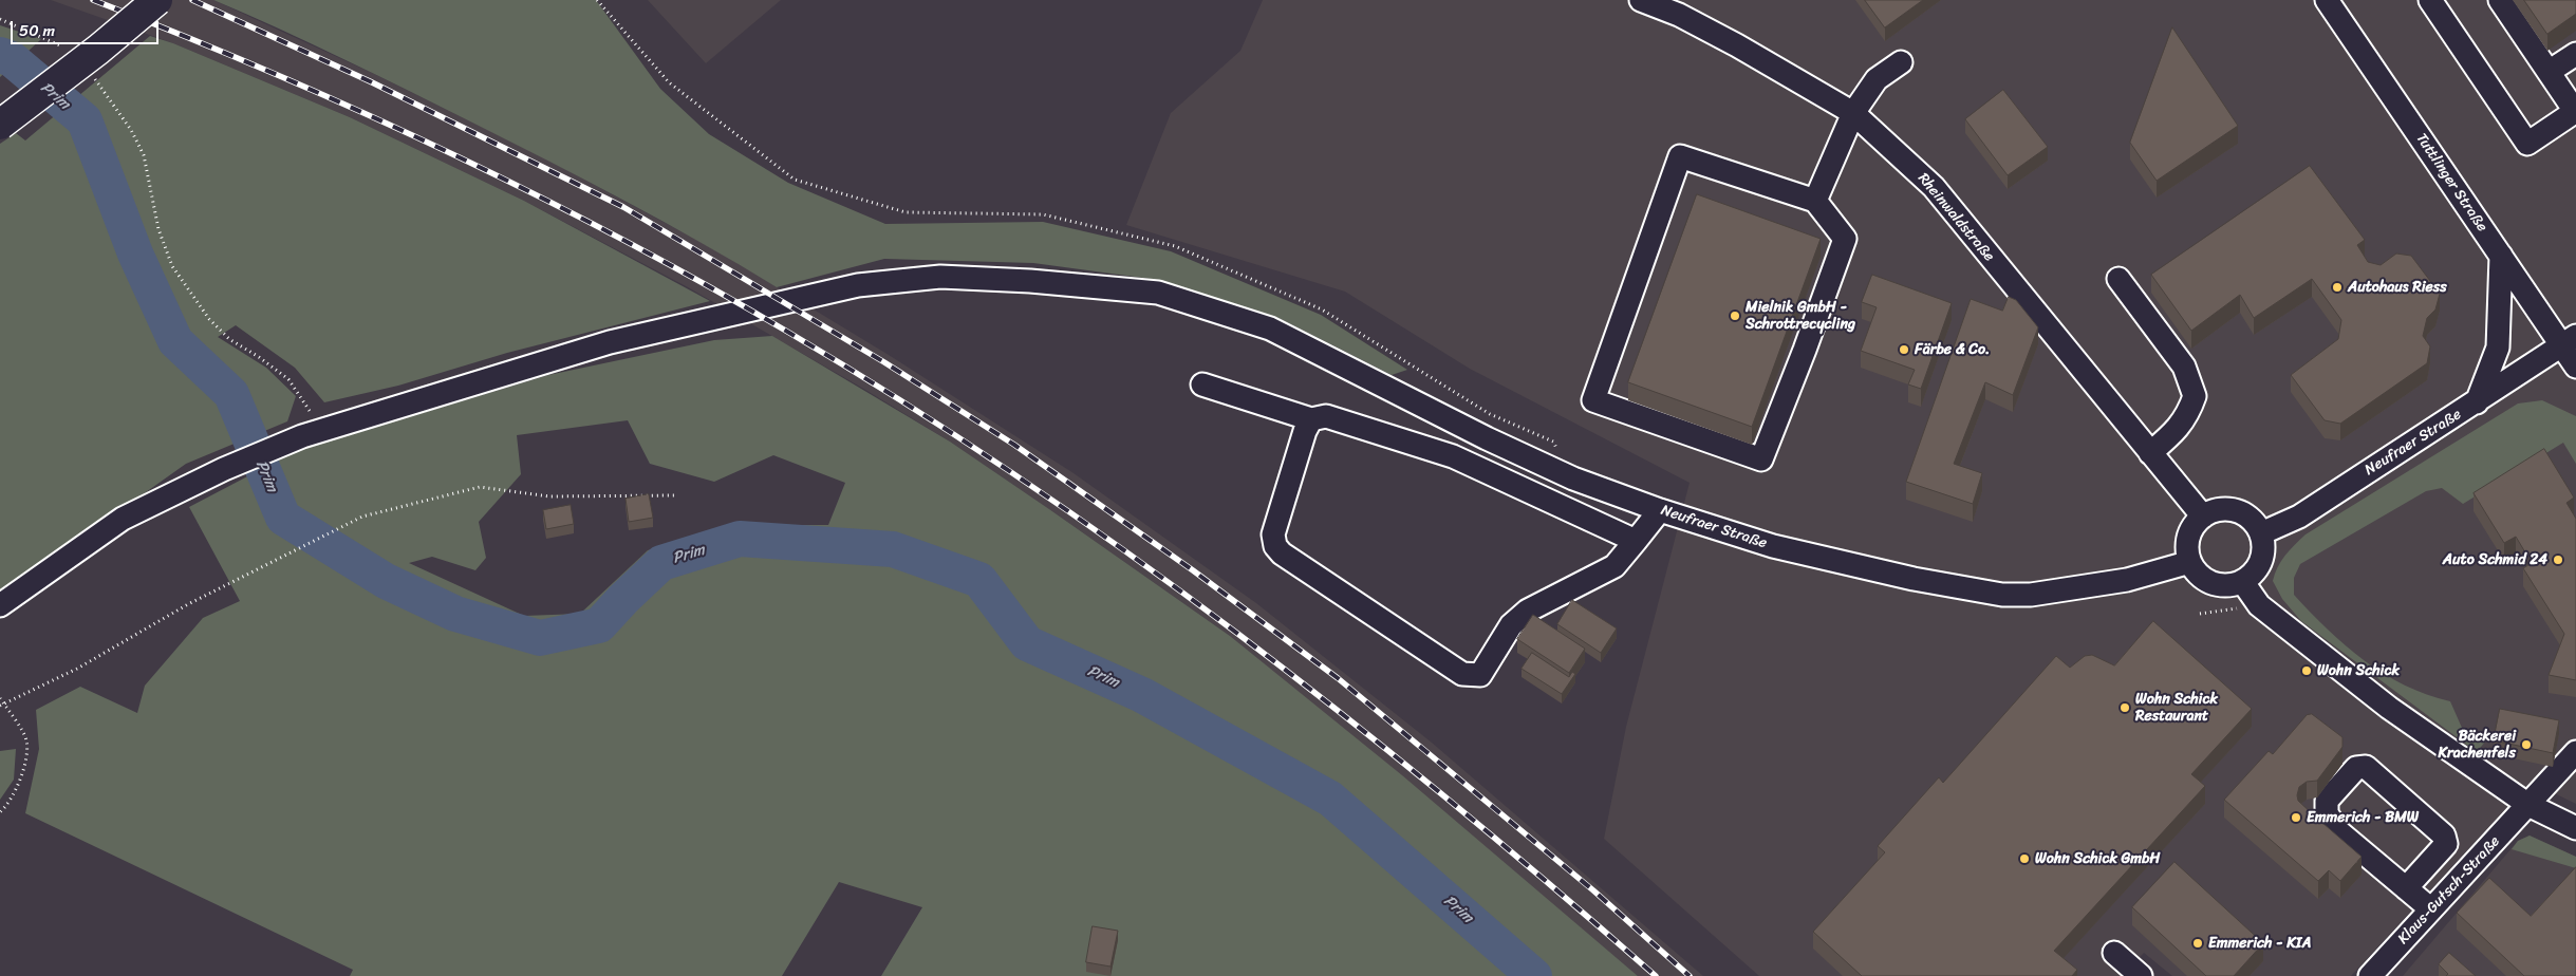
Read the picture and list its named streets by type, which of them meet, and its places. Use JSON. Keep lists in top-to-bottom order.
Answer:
{
  "streets": {
    "street": [
      "Tuttlinger Straße",
      "Rheinwaldstraße",
      "Neufraer Straße",
      "Klaus-Gutsch-Straße"
    ]
  },
  "crossings": [
    ["Tuttlinger Straße", "Neufraer Straße"],
    ["Rheinwaldstraße", "Neufraer Straße"]
  ],
  "water": ["Prim"],
  "places": [
    "Autohaus Riess",
    "Mielnik GmbH - Schrottrecycling",
    "Färbe & Co.",
    "Auto Schmid 24",
    "Wohn Schick",
    "Wohn Schick Restaurant",
    "Bäckerei Krachenfels",
    "Emmerich - BMW",
    "Wohn Schick GmbH",
    "Emmerich - KIA"
  ],
  "scale_bar": "50 m"
}
